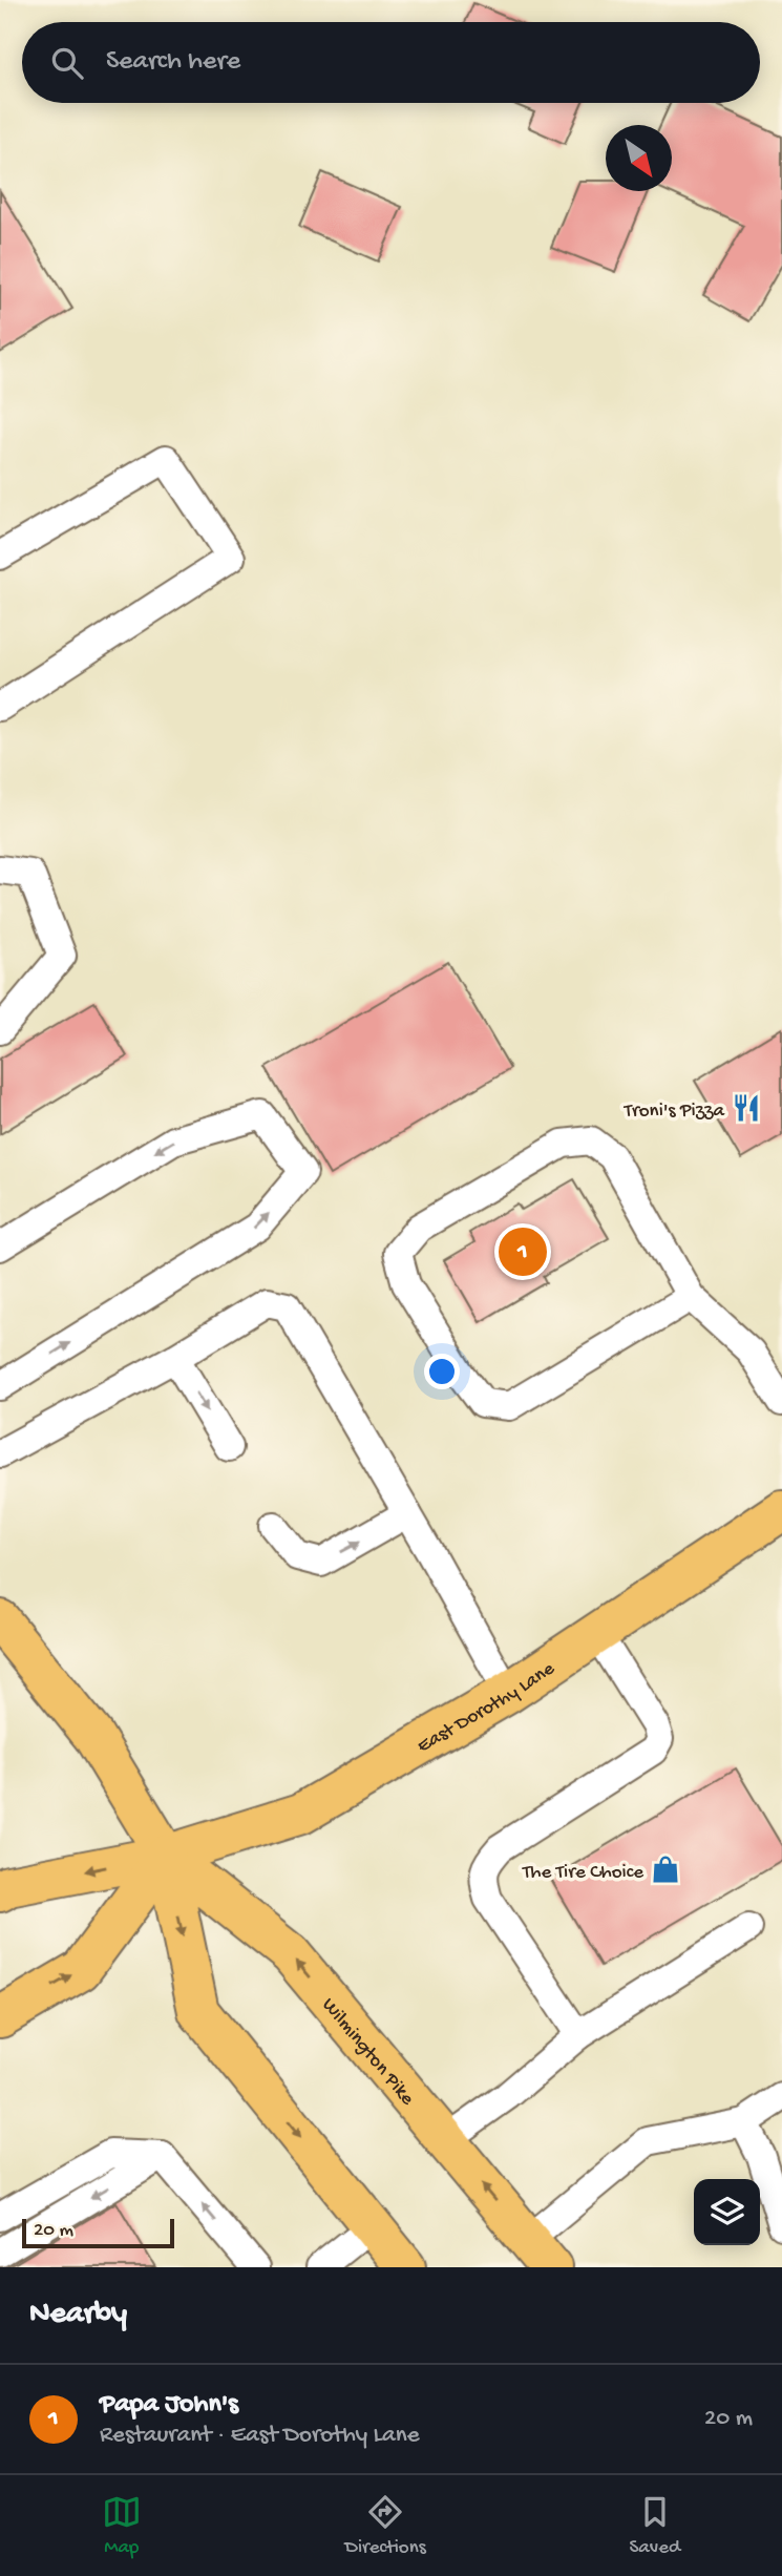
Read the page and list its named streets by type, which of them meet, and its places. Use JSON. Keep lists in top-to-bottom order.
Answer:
{
  "streets": {
    "main road": ["East Dorothy Lane", "Wilmington Pike"]
  },
  "crossings": [
    ["East Dorothy Lane", "Wilmington Pike"]
  ],
  "places": {
    "restaurant": ["Troni's Pizza"],
    "shop": ["The Tire Choice"]
  },
  "scale_bar": "20 m",
  "north": "bottom right",
  "page": {
    "search": "Search here",
    "pins": "1",
    "scale": "20 m",
    "heading": "Nearby",
    "list": [
      {
        "mark": "1",
        "name": "Papa John's",
        "note": "Restaurant · East Dorothy Lane",
        "value": "20 m"
      }
    ],
    "nav": ["Map", "Directions", "Saved"]
  }
}
